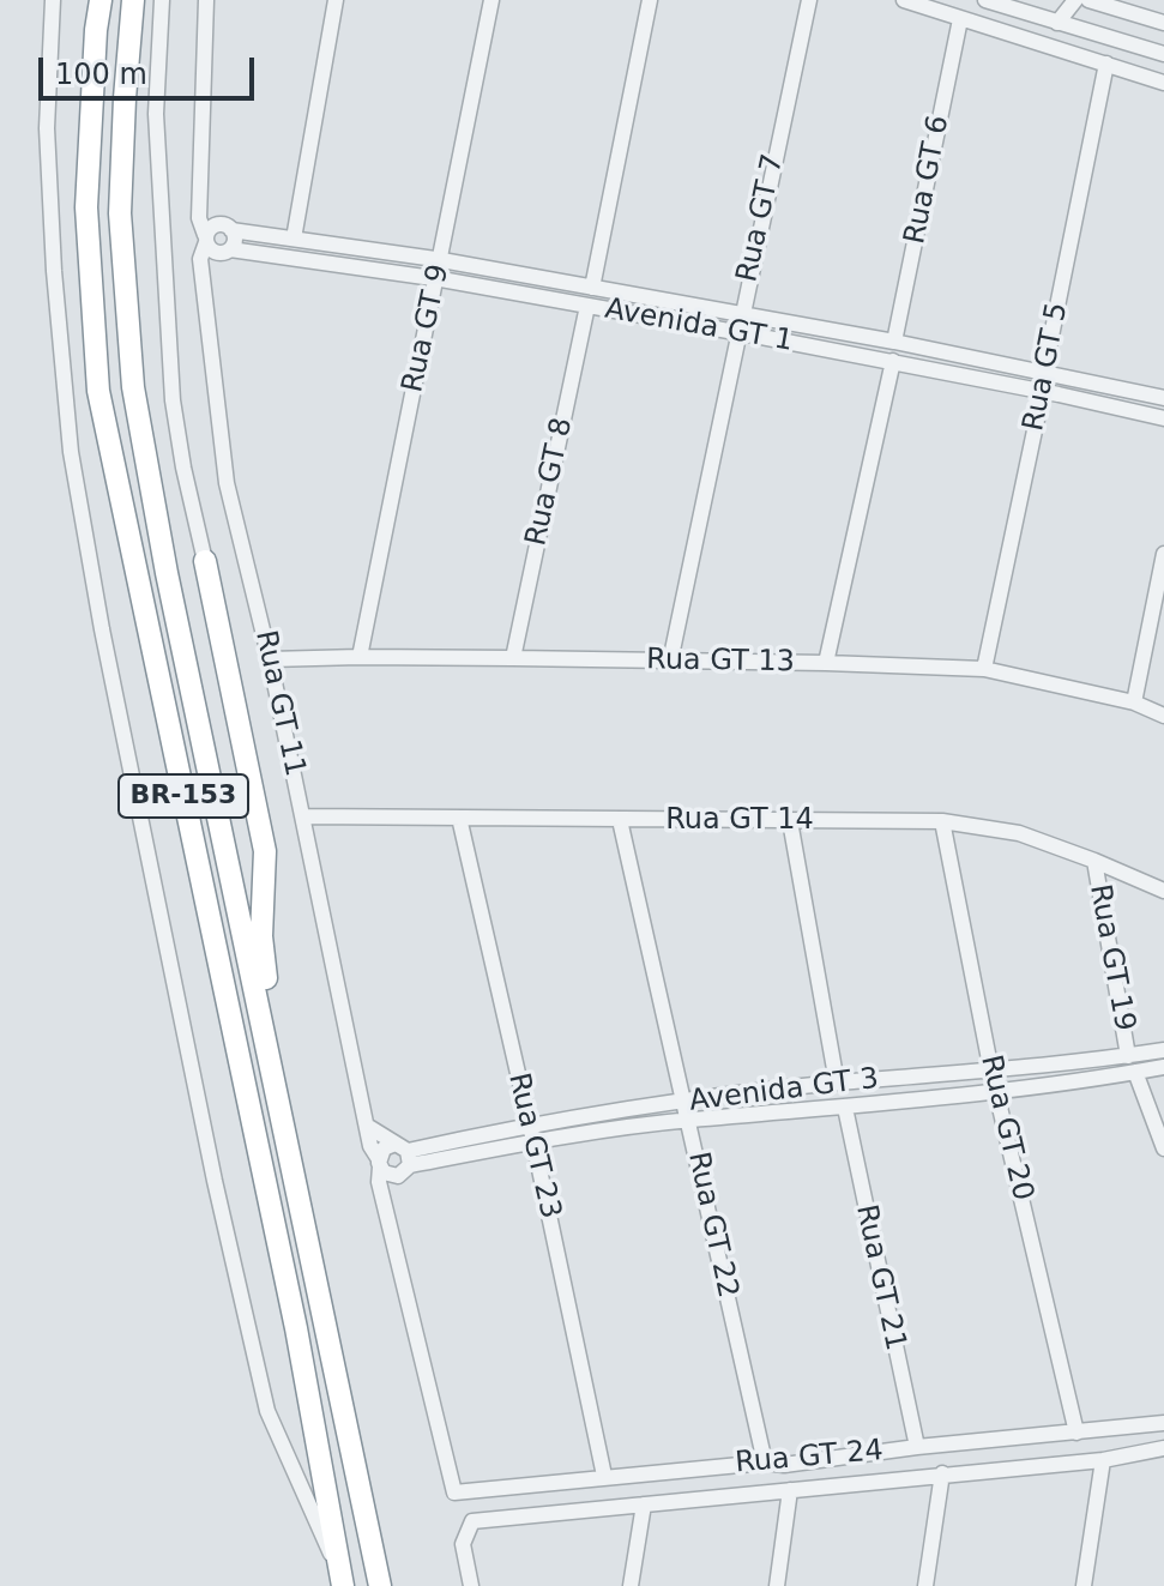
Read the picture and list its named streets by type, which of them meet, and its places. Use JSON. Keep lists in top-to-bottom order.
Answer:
{
  "streets": {
    "highway": ["BR-153"],
    "street": [
      "Rua GT 6",
      "Rua GT 7",
      "Avenida GT 1",
      "Rua GT 9",
      "Rua GT 5",
      "Rua GT 8",
      "Rua GT 13",
      "Rua GT 11",
      "Rua GT 14",
      "Rua GT 19",
      "Avenida GT 3",
      "Rua GT 20",
      "Rua GT 23",
      "Rua GT 22",
      "Rua GT 21",
      "Rua GT 24"
    ]
  },
  "crossings": [
    ["Rua GT 6", "Avenida GT 1"],
    ["Rua GT 7", "Avenida GT 1"],
    ["Rua GT 7", "Rua GT 13"],
    ["Avenida GT 1", "Rua GT 9"],
    ["Avenida GT 1", "Rua GT 5"],
    ["Avenida GT 1", "Rua GT 8"],
    ["Avenida GT 1", "Rua GT 11"],
    ["Rua GT 9", "Rua GT 13"],
    ["Rua GT 5", "Rua GT 13"],
    ["Rua GT 8", "Rua GT 13"],
    ["Rua GT 13", "Rua GT 11"],
    ["Rua GT 11", "Rua GT 14"],
    ["Rua GT 11", "Rua GT 24"],
    ["Rua GT 14", "Rua GT 19"],
    ["Rua GT 14", "Rua GT 20"],
    ["Rua GT 14", "Rua GT 23"],
    ["Rua GT 14", "Rua GT 22"],
    ["Rua GT 19", "Avenida GT 3"],
    ["Avenida GT 3", "Rua GT 20"],
    ["Avenida GT 3", "Rua GT 23"],
    ["Avenida GT 3", "Rua GT 22"],
    ["Avenida GT 3", "Rua GT 21"],
    ["Rua GT 20", "Rua GT 24"],
    ["Rua GT 23", "Rua GT 24"],
    ["Rua GT 22", "Rua GT 24"],
    ["Rua GT 21", "Rua GT 24"]
  ],
  "scale_bar": "100 m"
}
